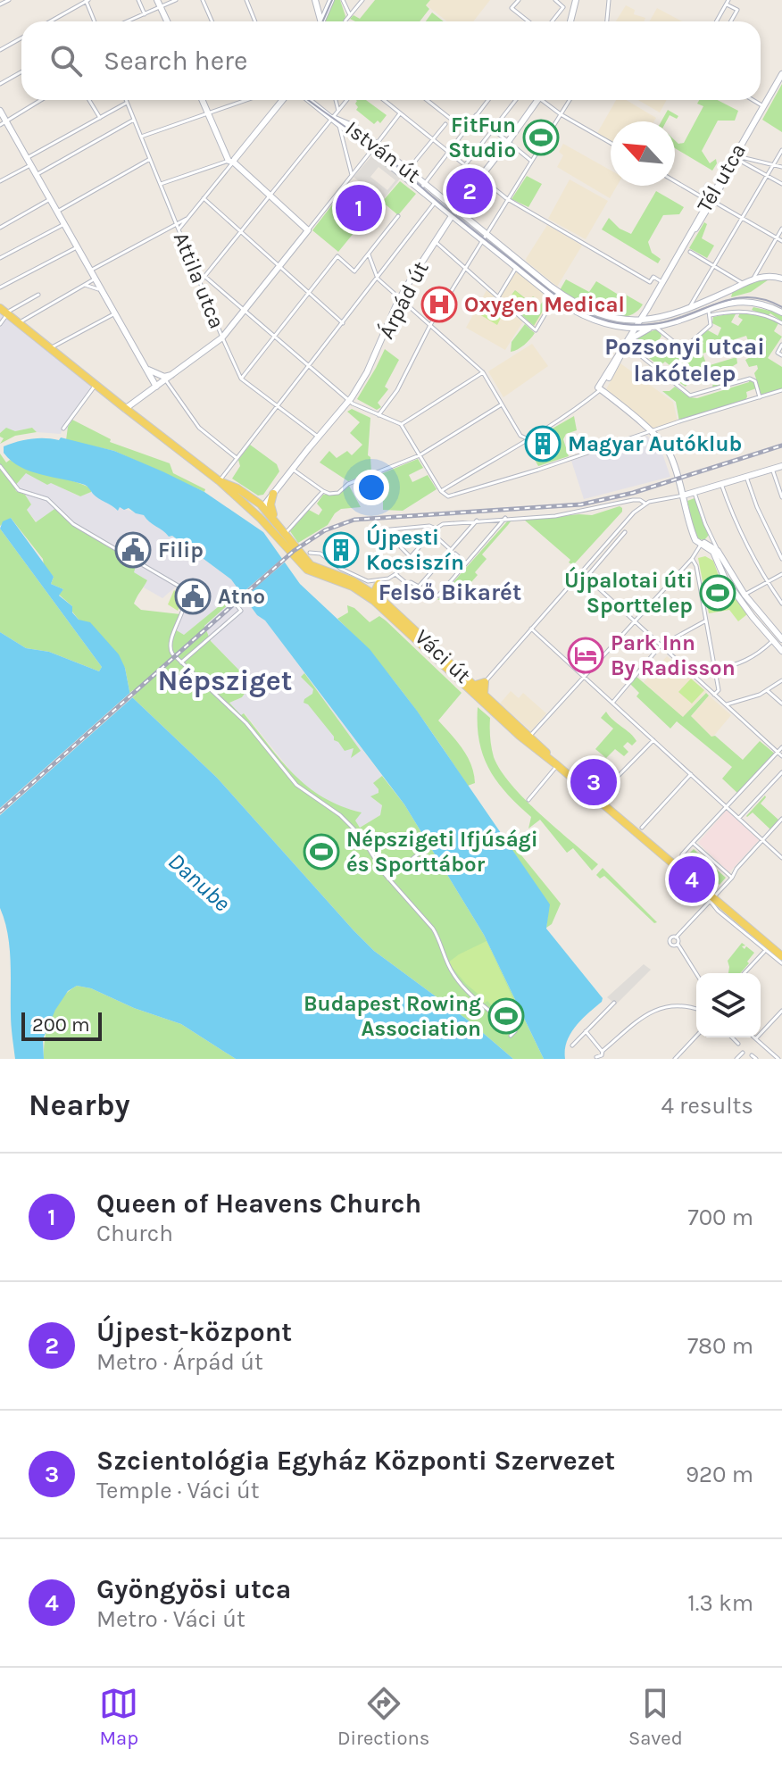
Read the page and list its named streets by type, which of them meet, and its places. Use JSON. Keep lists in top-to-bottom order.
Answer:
{
  "streets": {
    "main road": ["Váci út"],
    "street": [
      "István út",
      "Tél utca",
      "Attila utca",
      "Árpád út"
    ]
  },
  "crossings": [
    ["István út", "Tél utca"],
    ["István út", "Árpád út"],
    ["Attila utca", "Árpád út"],
    ["Árpád út", "Váci út"]
  ],
  "districts": ["Pozsonyi utcai lakótelep", "Felső Bikarét", "Népsziget"],
  "water": ["Danube"],
  "places": {
    "sports": [
      "FitFun Studio",
      "Újpalotai úti Sporttelep",
      "Népszigeti Ifjúsági és Sporttábor",
      "Budapest Rowing Association"
    ],
    "hospital": ["Oxygen Medical"],
    "building": ["Magyar Autóklub", "Újpesti Kocsiszín"],
    "public building": ["Filip", "Atno"],
    "hotel": ["Park Inn By Radisson"]
  },
  "scale_bar": "200 m",
  "north": "top left",
  "page": {
    "search": "Search here",
    "pins": [
      "2",
      "1",
      "3",
      "4"
    ],
    "scale": "200 m",
    "heading": ["Nearby", "4 results"],
    "list": [
      {
        "mark": "1",
        "name": "Queen of Heavens Church",
        "note": "Church",
        "value": "700 m"
      },
      {
        "mark": "2",
        "name": "Újpest-központ",
        "note": "Metro · Árpád út",
        "value": "780 m"
      },
      {
        "mark": "3",
        "name": "Szcientológia Egyház Központi Szervezet",
        "note": "Temple · Váci út",
        "value": "920 m"
      },
      {
        "mark": "4",
        "name": "Gyöngyösi utca",
        "note": "Metro · Váci út",
        "value": "1.3 km"
      }
    ],
    "nav": ["Map", "Directions", "Saved"]
  }
}
